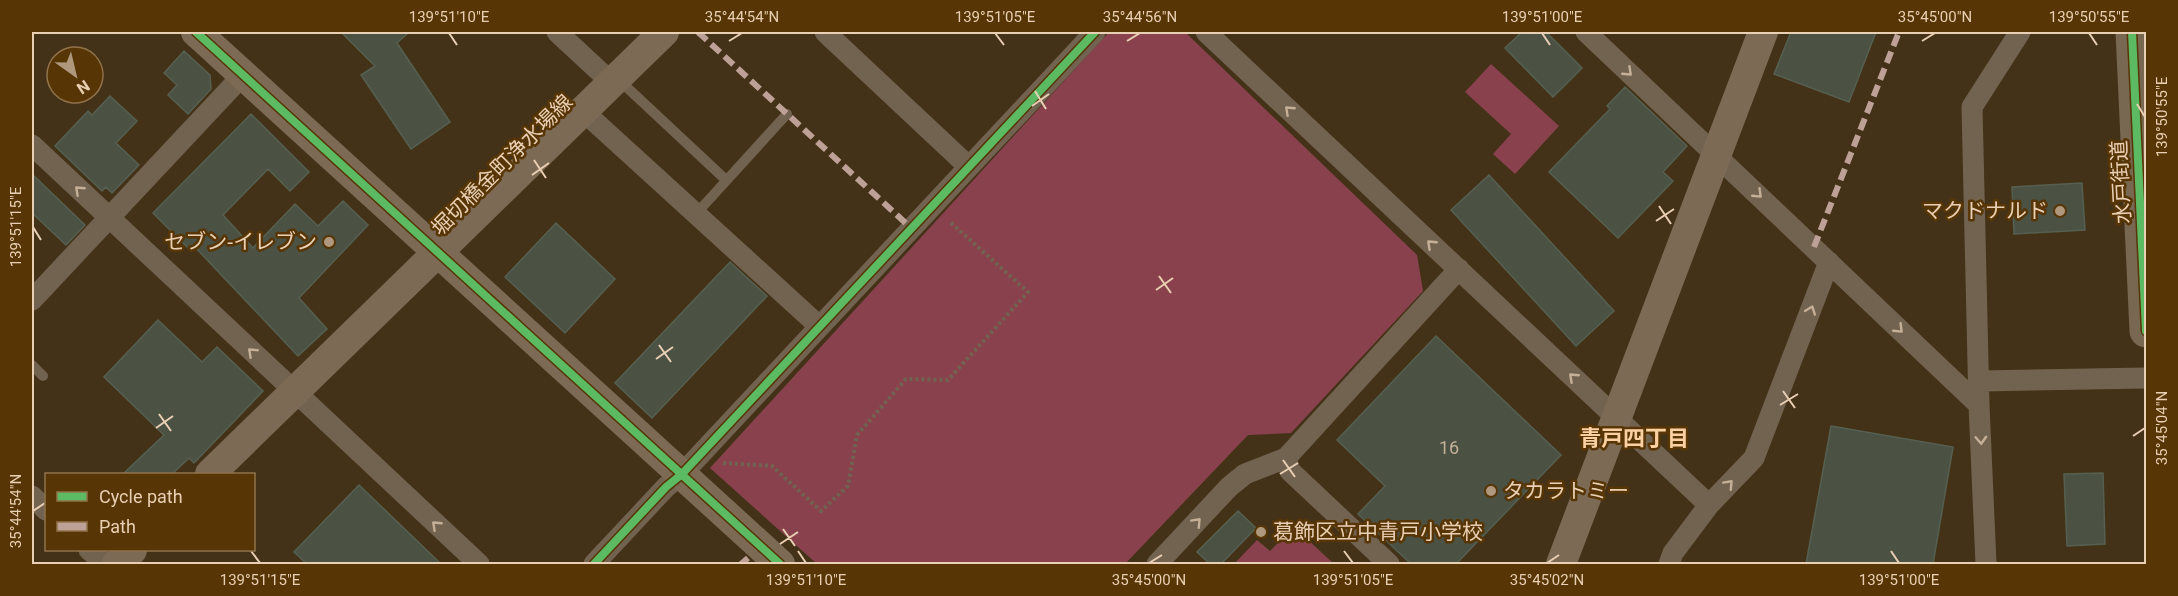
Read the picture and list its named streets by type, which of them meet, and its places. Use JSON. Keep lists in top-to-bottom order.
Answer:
{
  "streets": {
    "highway": ["水戸街道"],
    "street": ["堀切橋金町浄水場線"]
  },
  "districts": ["青戸四丁目"],
  "places": [
    "マクドナルド",
    "セブン-イレブン",
    "タカラトミー",
    "葛飾区立中青戸小学校"
  ],
  "house_numbers": ["16"],
  "legend": ["Cycle path", "Path"],
  "north": "bottom right",
  "coordinates": [
    "139°51'10\"E",
    "35°44'54\"N",
    "139°51'05\"E",
    "35°44'56\"N",
    "139°51'00\"E",
    "35°45'00\"N",
    "139°50'55\"E",
    "139°51'15\"E",
    "35°45'04\"N",
    "35°45'02\"N"
  ]
}
